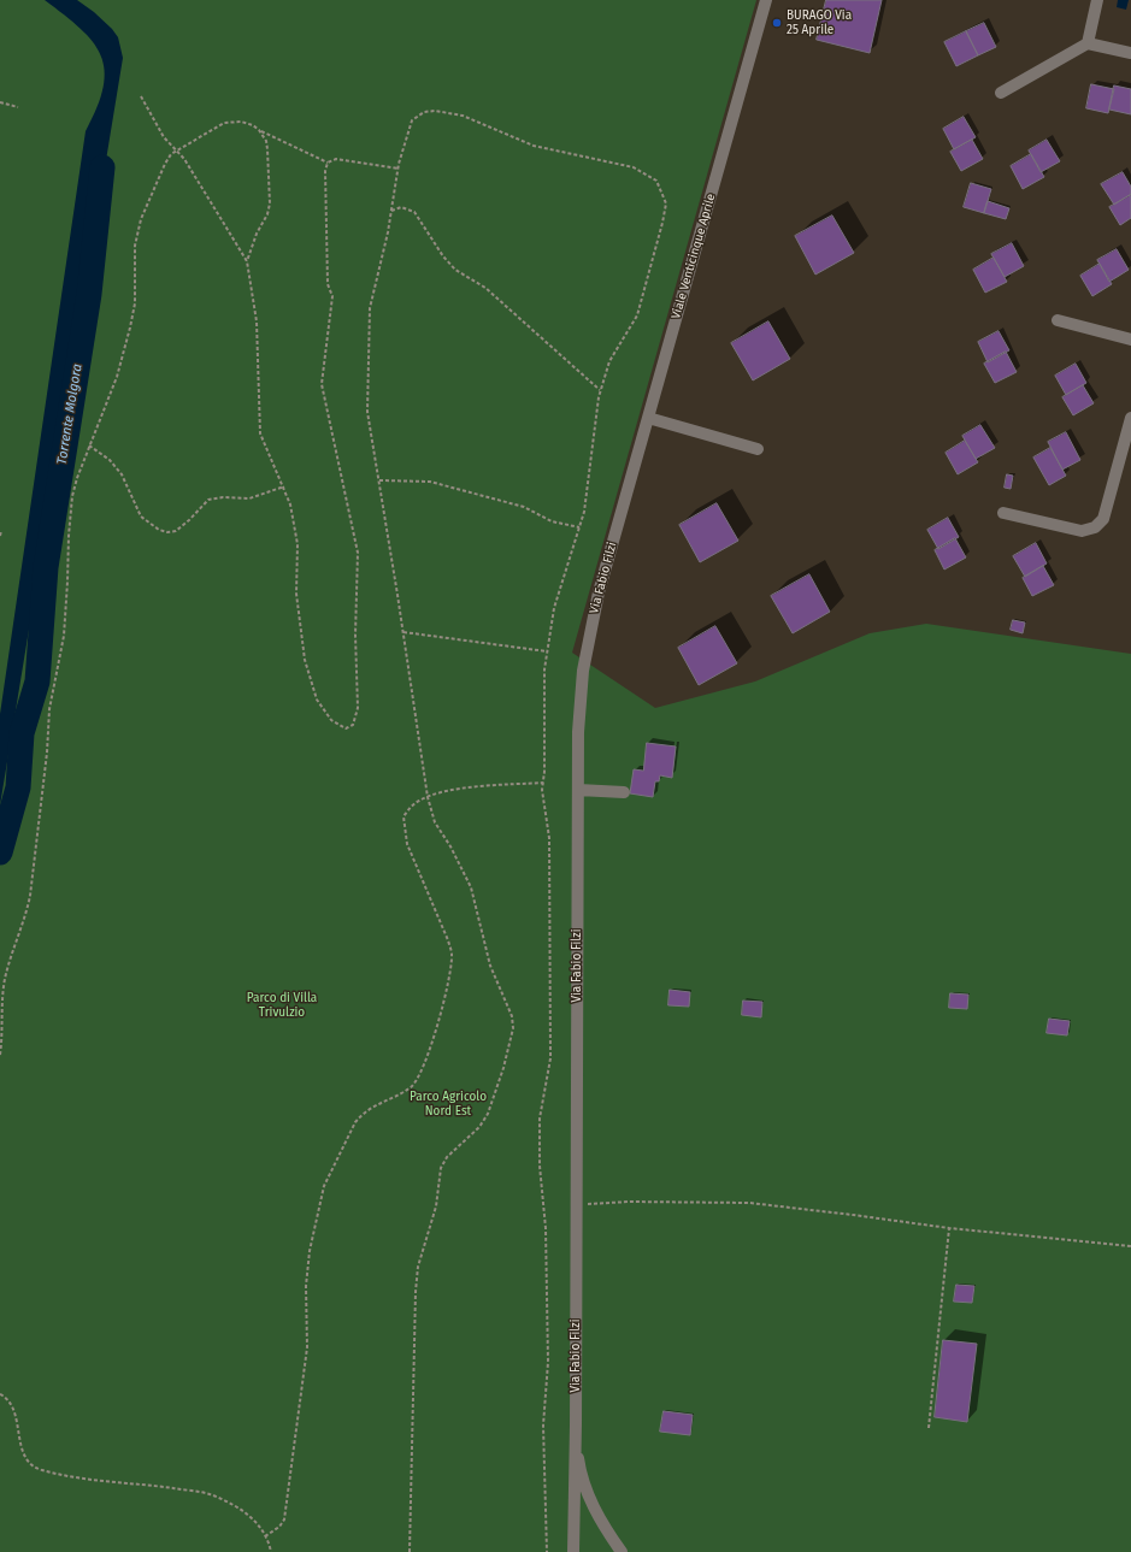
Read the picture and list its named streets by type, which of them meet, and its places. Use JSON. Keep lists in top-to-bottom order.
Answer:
{
  "streets": {
    "street": ["Viale Venticinque Aprile", "Via Fabio Filzi"]
  },
  "crossings": [
    ["Viale Venticinque Aprile", "Via Fabio Filzi"]
  ],
  "water": ["Torrente Molgora"],
  "parks": ["Parco di Villa Trivulzio", "Parco Agricolo Nord Est"],
  "places": ["BURAGO Via 25 Aprile"]
}
